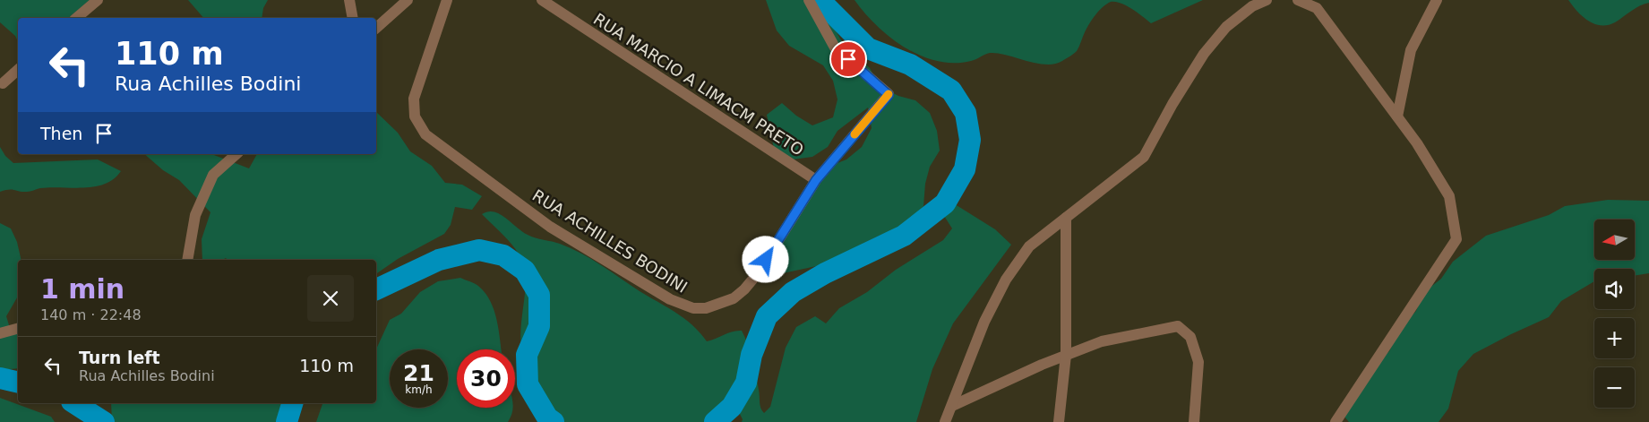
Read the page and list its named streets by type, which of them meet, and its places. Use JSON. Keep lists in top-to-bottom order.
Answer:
{
  "streets": {
    "street": ["RUA MARCIO A LIMACM PRETO", "RUA ACHILLES BODINI"]
  },
  "crossings": [
    ["RUA MARCIO A LIMACM PRETO", "RUA ACHILLES BODINI"]
  ],
  "north": "left",
  "page": {
    "turn": ["110 m", "Rua Achilles Bodini"],
    "then": "Then",
    "map_buttons": ["+", "−"],
    "heading": ["1 min", "140 m · 22:48"],
    "list": [
      {
        "name": "Turn left",
        "note": "Rua Achilles Bodini",
        "value": "110 m"
      }
    ],
    "speed": "21 km/h",
    "limit": "30"
  }
}
